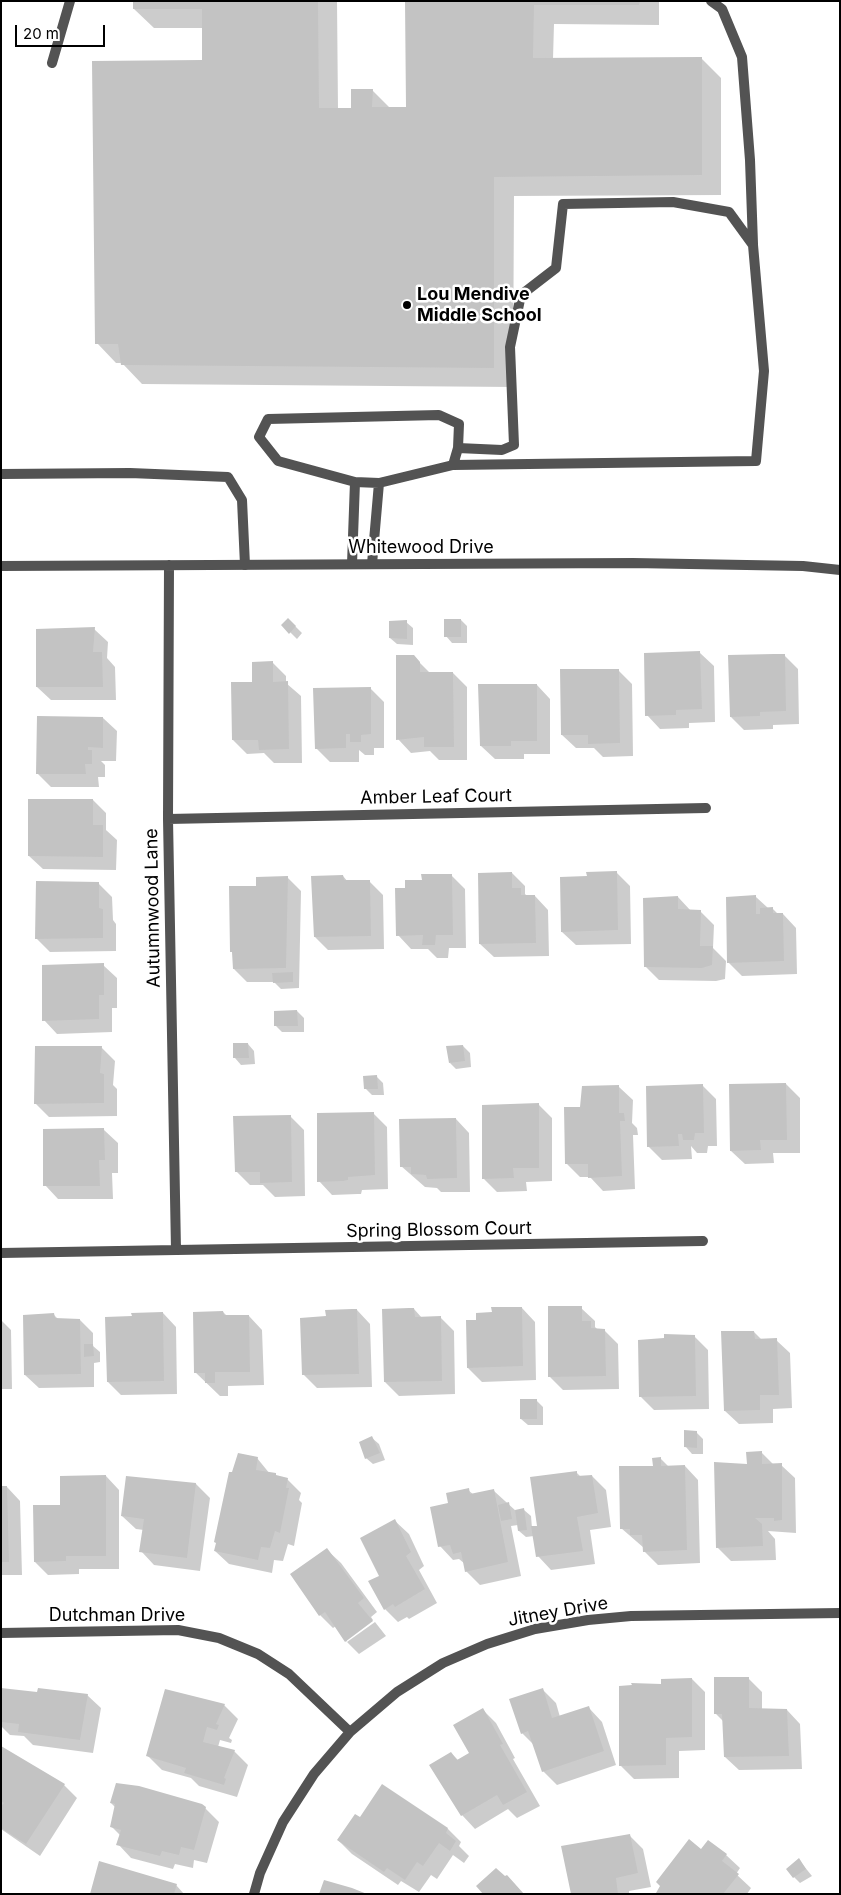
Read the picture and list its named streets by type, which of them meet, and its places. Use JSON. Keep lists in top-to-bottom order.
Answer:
{
  "streets": {
    "street": [
      "Whitewood Drive",
      "Amber Leaf Court",
      "Autumnwood Lane",
      "Spring Blossom Court",
      "Jitney Drive",
      "Dutchman Drive"
    ]
  },
  "crossings": [
    ["Whitewood Drive", "Autumnwood Lane"],
    ["Amber Leaf Court", "Autumnwood Lane"],
    ["Autumnwood Lane", "Spring Blossom Court"],
    ["Jitney Drive", "Dutchman Drive"]
  ],
  "places": ["Lou Mendive Middle School"],
  "scale_bar": "20 m"
}
